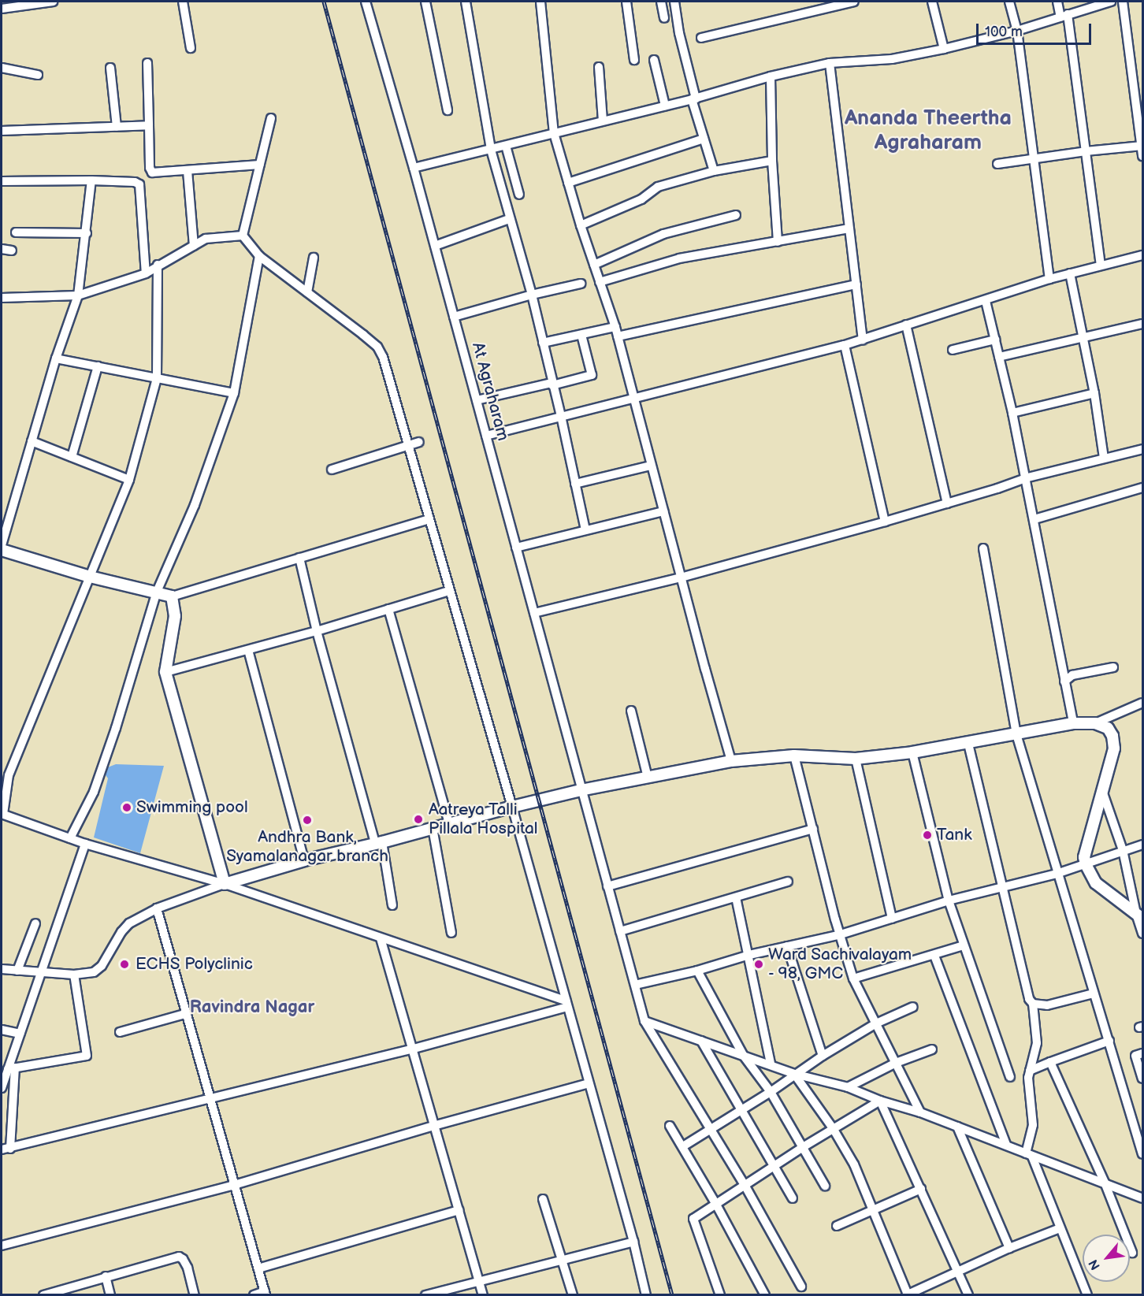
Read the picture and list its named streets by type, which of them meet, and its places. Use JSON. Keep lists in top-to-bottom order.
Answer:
{
  "streets": {
    "street": ["At Agraharam"]
  },
  "districts": ["Ananda Theertha Agraharam", "Ravindra Nagar"],
  "places": [
    "Swimming pool",
    "Aatreya Talli Pillala Hospital",
    "Andhra Bank, Syamalanagar branch",
    "Tank",
    "ECHS Polyclinic",
    "Ward Sachivalayam - 98, GMC"
  ],
  "scale_bar": "100 m",
  "north": "bottom left"
}
